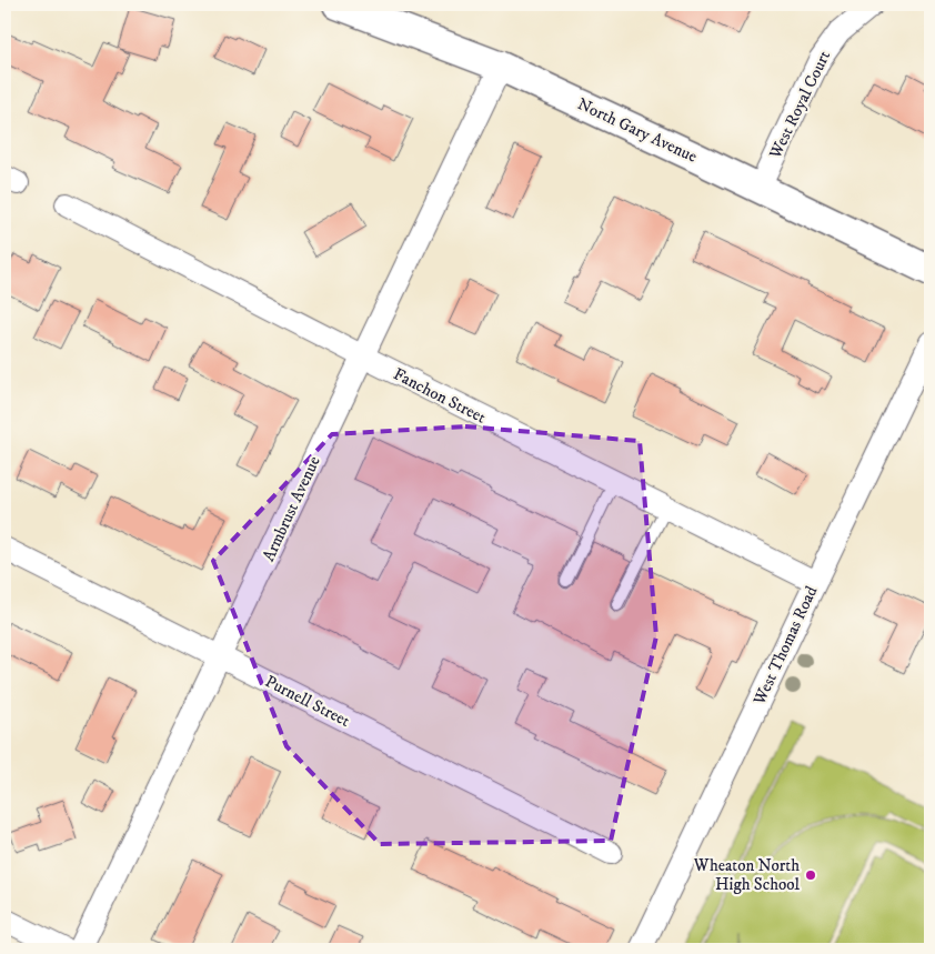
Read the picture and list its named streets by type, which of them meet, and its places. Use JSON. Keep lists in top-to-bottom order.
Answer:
{
  "streets": {
    "street": [
      "West Royal Court",
      "North Gary Avenue",
      "Fanchon Street",
      "Armbrust Avenue",
      "West Thomas Road",
      "Purnell Street"
    ]
  },
  "crossings": [
    ["West Royal Court", "North Gary Avenue"],
    ["North Gary Avenue", "Armbrust Avenue"],
    ["Fanchon Street", "Armbrust Avenue"],
    ["Fanchon Street", "West Thomas Road"],
    ["Armbrust Avenue", "Purnell Street"]
  ],
  "places": ["Wheaton North High School"]
}
